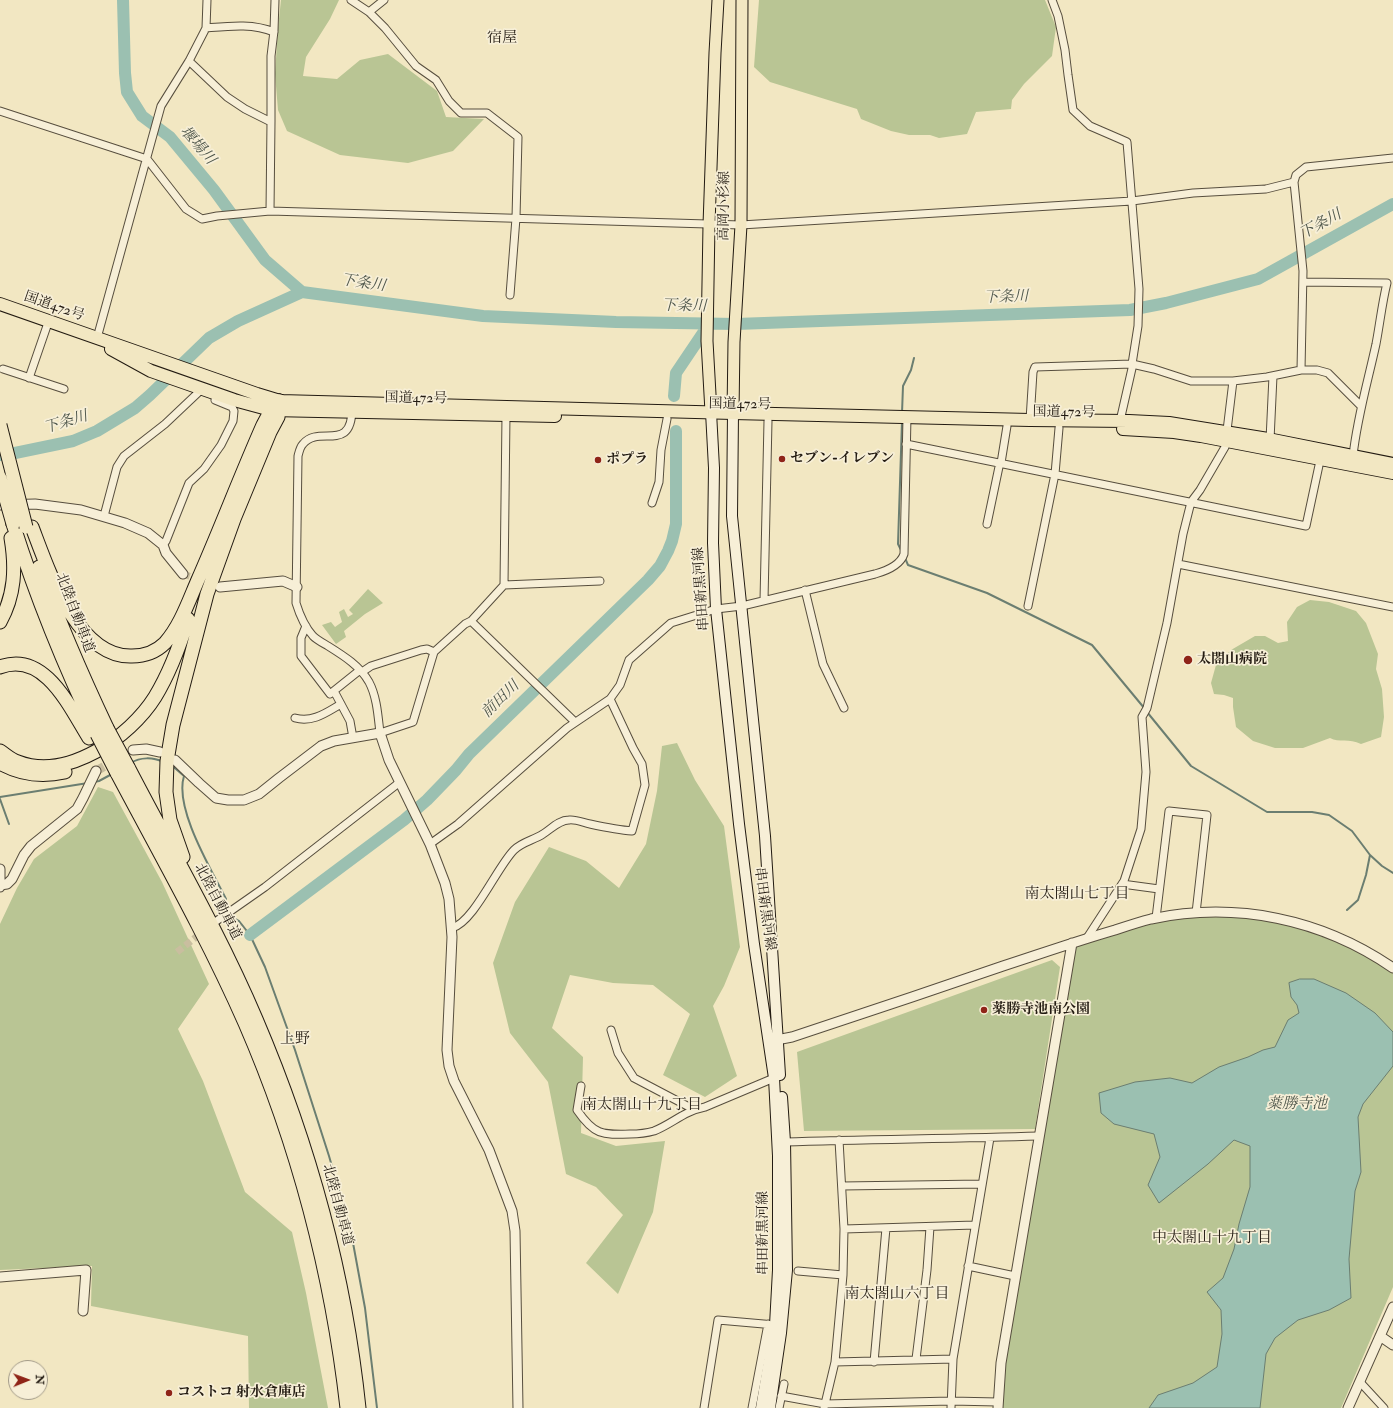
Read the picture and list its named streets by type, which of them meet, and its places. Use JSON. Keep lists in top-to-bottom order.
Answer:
{
  "streets": {
    "highway": ["国道472号", "北陸自動車道"],
    "main road": ["高岡小杉線", "串田新黒河線"]
  },
  "crossings": [
    ["高岡小杉線", "国道472号"],
    ["高岡小杉線", "串田新黒河線"],
    ["国道472号", "串田新黒河線"]
  ],
  "districts": [
    "宿屋",
    "南太閤山七丁目",
    "上野",
    "南太閤山十九丁目",
    "中太閤山十九丁目",
    "南太閤山六丁目"
  ],
  "water": [
    "堰場川",
    "下条川",
    "前田川",
    "薬勝寺池"
  ],
  "places": [
    "セブン-イレブン",
    "ポプラ",
    "太閤山病院",
    "薬勝寺池南公園",
    "コストコ 射水倉庫店"
  ],
  "north": "right"
}
